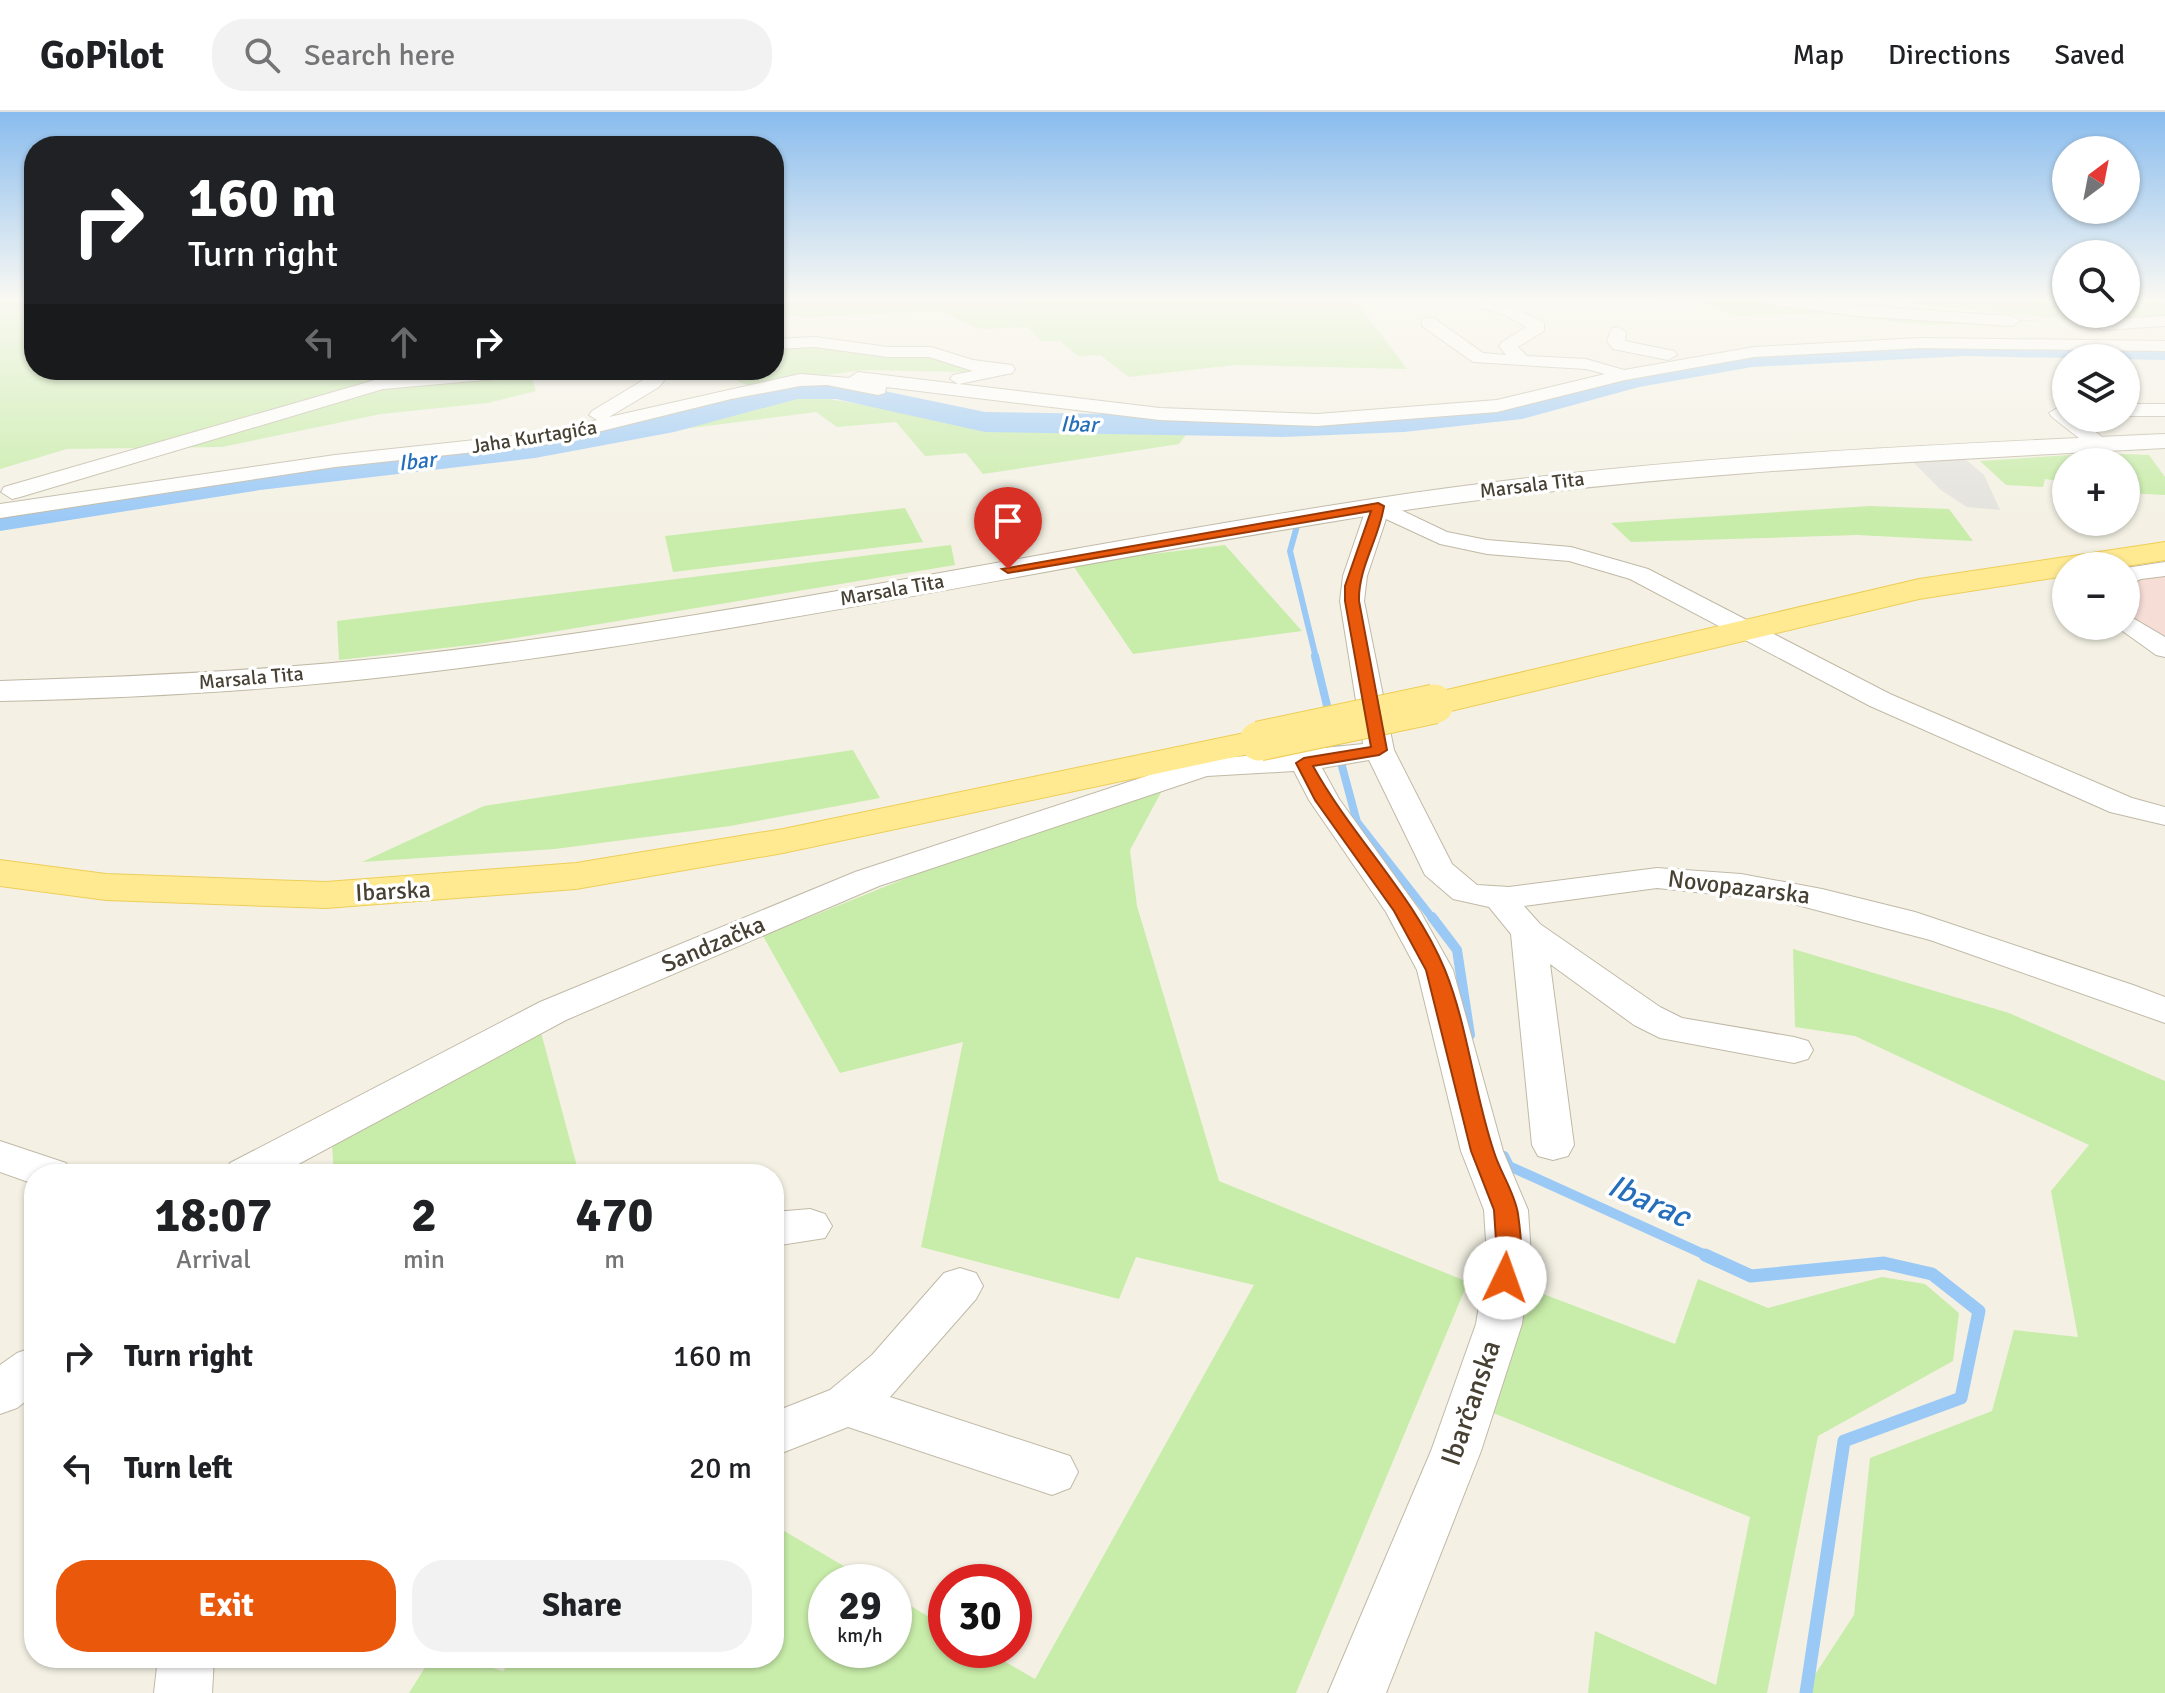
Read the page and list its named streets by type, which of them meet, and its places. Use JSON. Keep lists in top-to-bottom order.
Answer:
{
  "streets": {
    "main road": ["Ibarska"],
    "street": [
      "Jaha Kurtagića",
      "Marsala Tita",
      "Novopazarska",
      "Sandzačka",
      "Ibarčanska"
    ]
  },
  "crossings": [
    ["Marsala Tita", "Novopazarska"],
    ["Novopazarska", "Sandzačka"],
    ["Ibarska", "Sandzačka"],
    ["Sandzačka", "Ibarčanska"]
  ],
  "water": ["Ibar", "Ibarac"],
  "north": "top right",
  "page": {
    "header": "GoPilot",
    "search": "Search here",
    "nav": ["Map", "Directions", "Saved"],
    "map_buttons": ["+", "−"],
    "turn": ["160 m", "Turn right"],
    "eta": [
      "18:07",
      "Arrival",
      "2",
      "min",
      "470",
      "m"
    ],
    "list": [
      {
        "name": "Turn right",
        "value": "160 m"
      },
      {
        "name": "Turn left",
        "value": "20 m"
      }
    ],
    "buttons": ["Exit", "Share"],
    "speed": "29 km/h",
    "limit": "30"
  }
}
